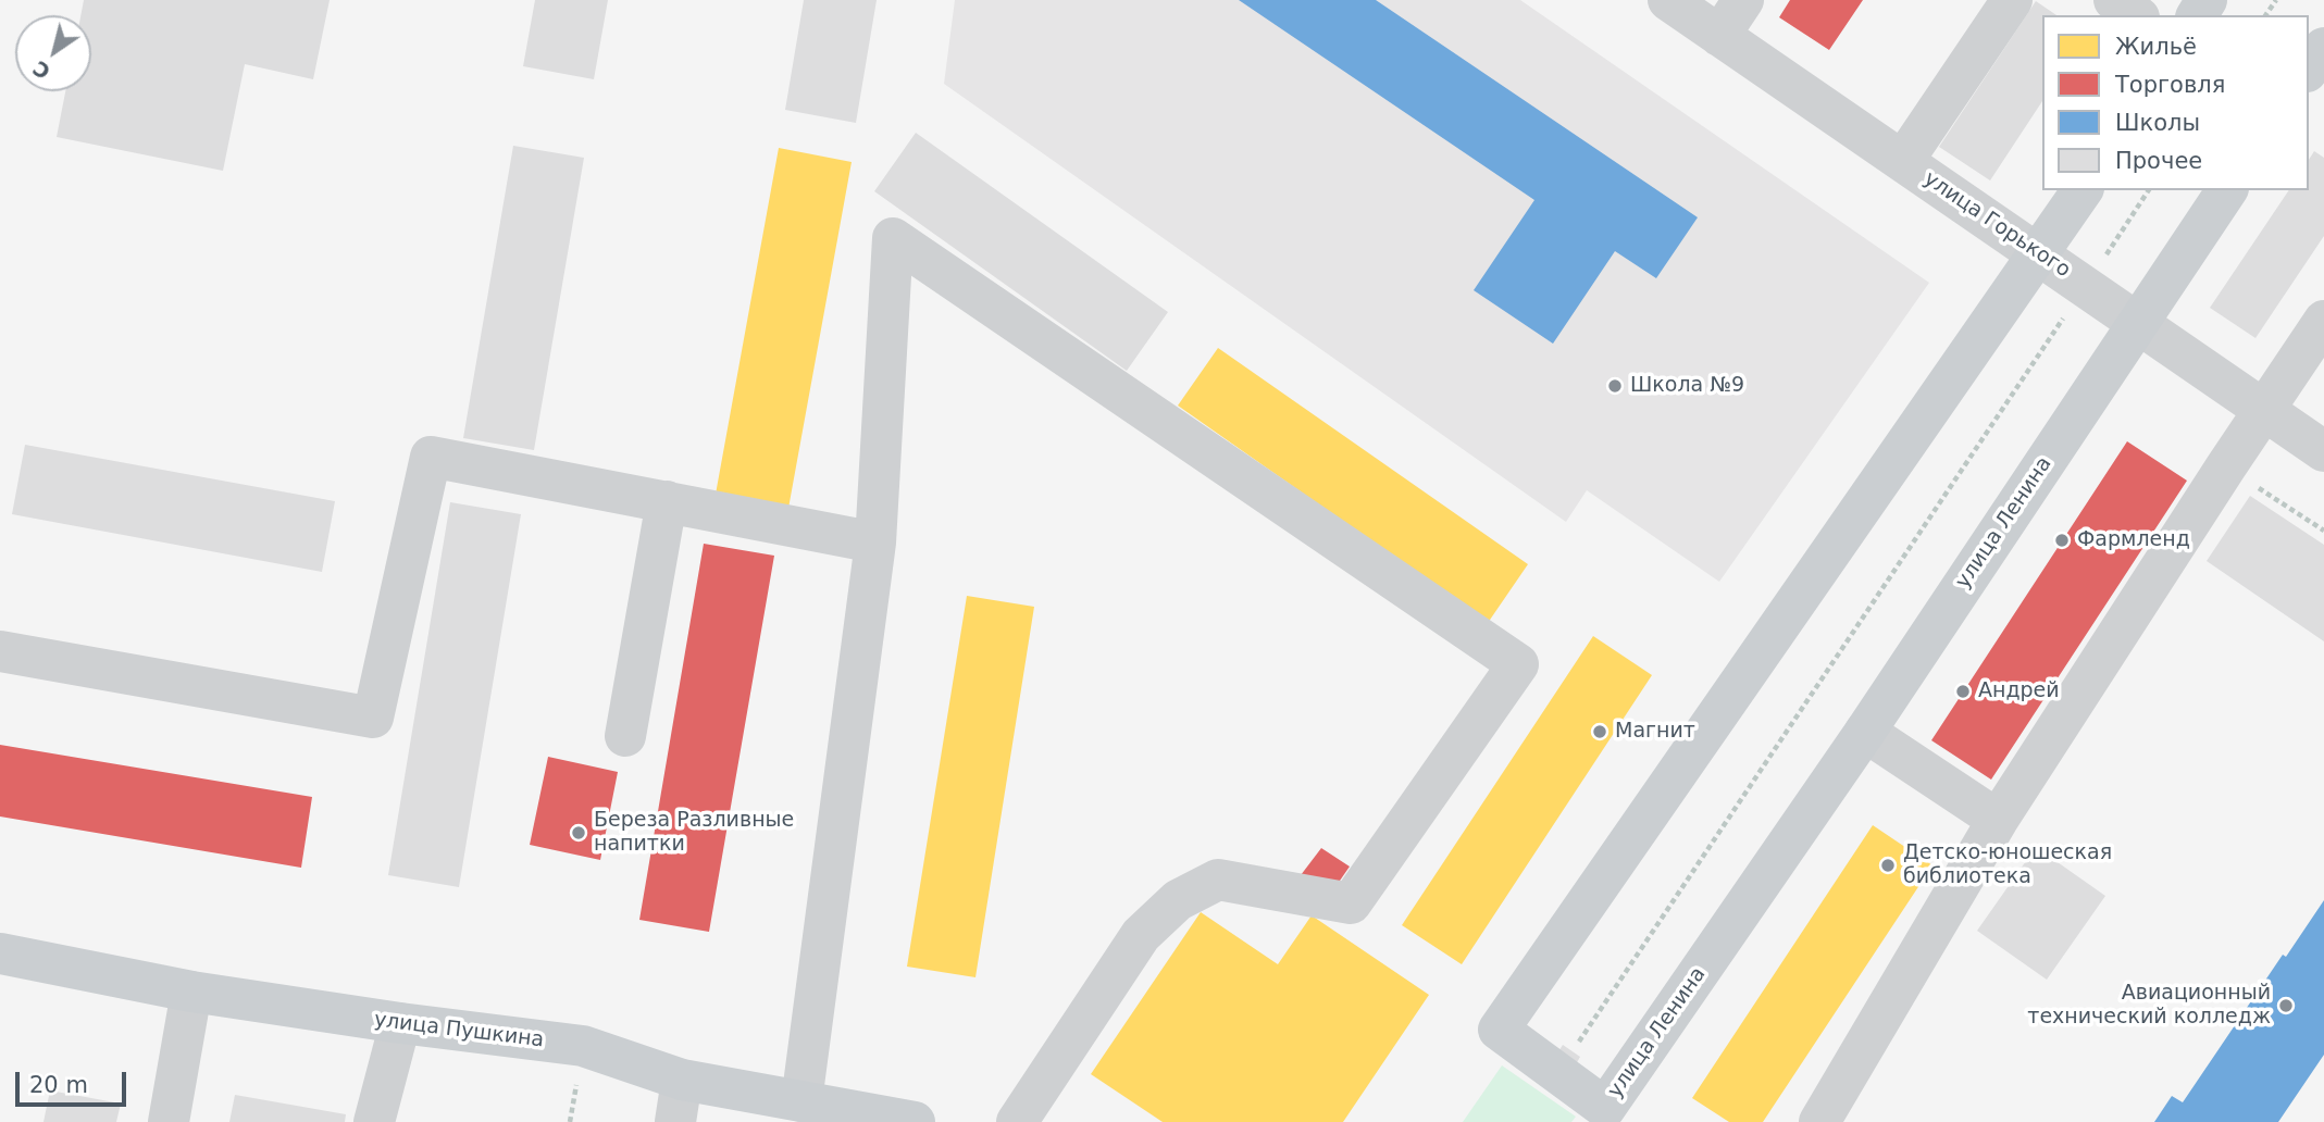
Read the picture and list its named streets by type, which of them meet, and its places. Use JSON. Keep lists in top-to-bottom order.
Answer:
{
  "streets": {
    "main road": ["улица Ленина", "улица Пушкина"],
    "street": ["улица Горького"]
  },
  "crossings": [
    ["улица Горького", "улица Ленина"]
  ],
  "places": [
    "Школа №9",
    "Фармленд",
    "Андрей",
    "Магнит",
    "Береза Разливные напитки",
    "Детско-юношеская библиотека",
    "Авиационный технический колледж"
  ],
  "legend": [
    "Жильё",
    "Торговля",
    "Школы",
    "Прочее"
  ],
  "scale_bar": "20 m",
  "north": "bottom left"
}
